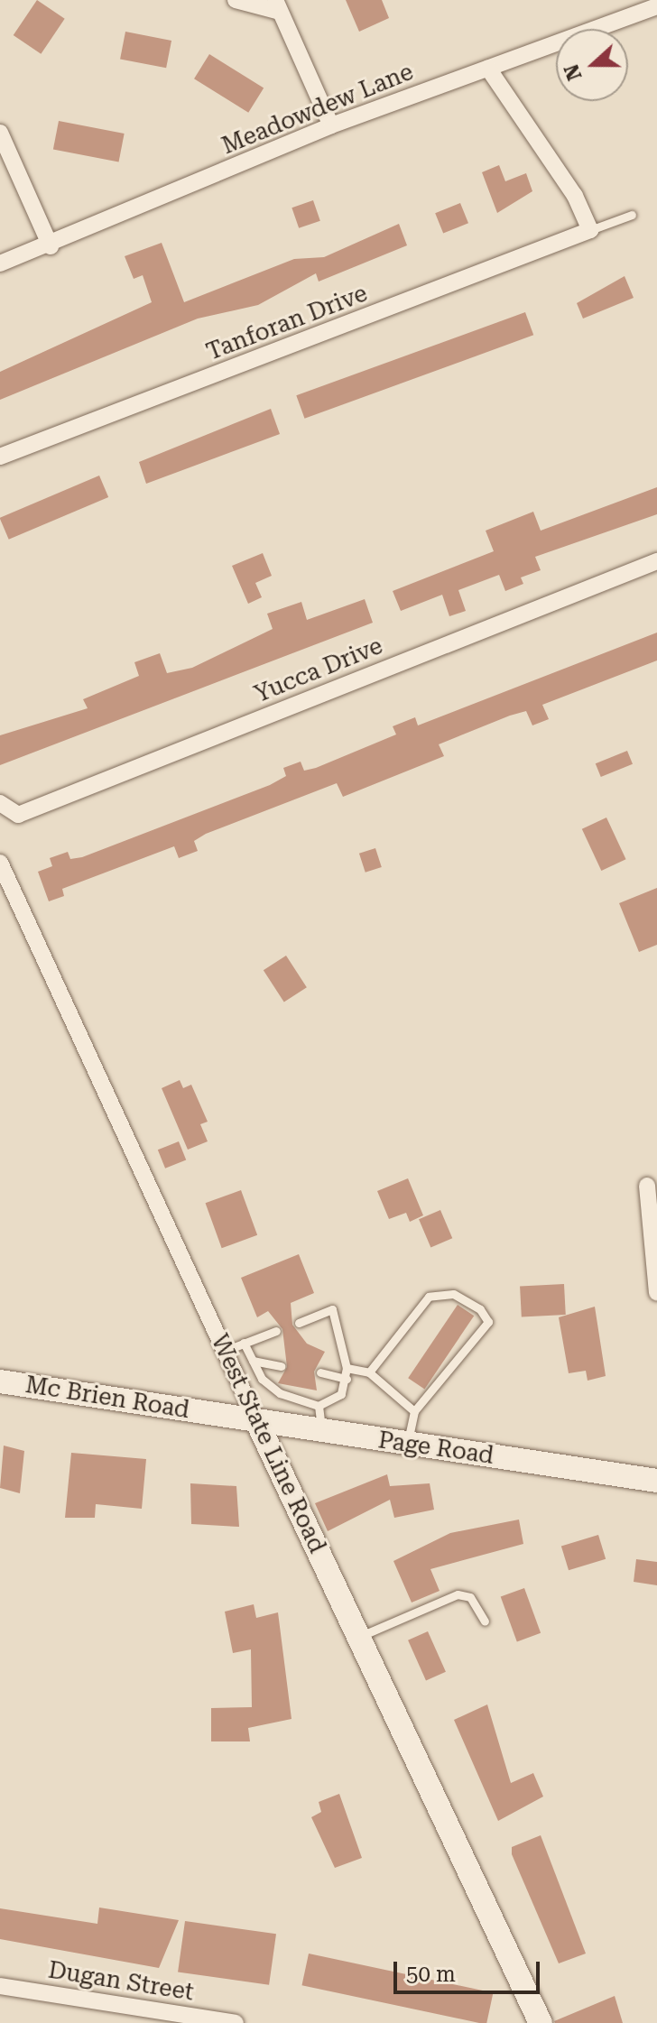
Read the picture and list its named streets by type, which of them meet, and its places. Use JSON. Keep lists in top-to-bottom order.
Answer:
{
  "streets": {
    "main road": ["Mc Brien Road", "West State Line Road", "Page Road"],
    "street": [
      "Meadowdew Lane",
      "Tanforan Drive",
      "Yucca Drive",
      "Dugan Street"
    ]
  },
  "crossings": [
    ["Mc Brien Road", "Page Road"],
    ["West State Line Road", "Page Road"]
  ],
  "scale_bar": "50 m",
  "north": "left"
}
